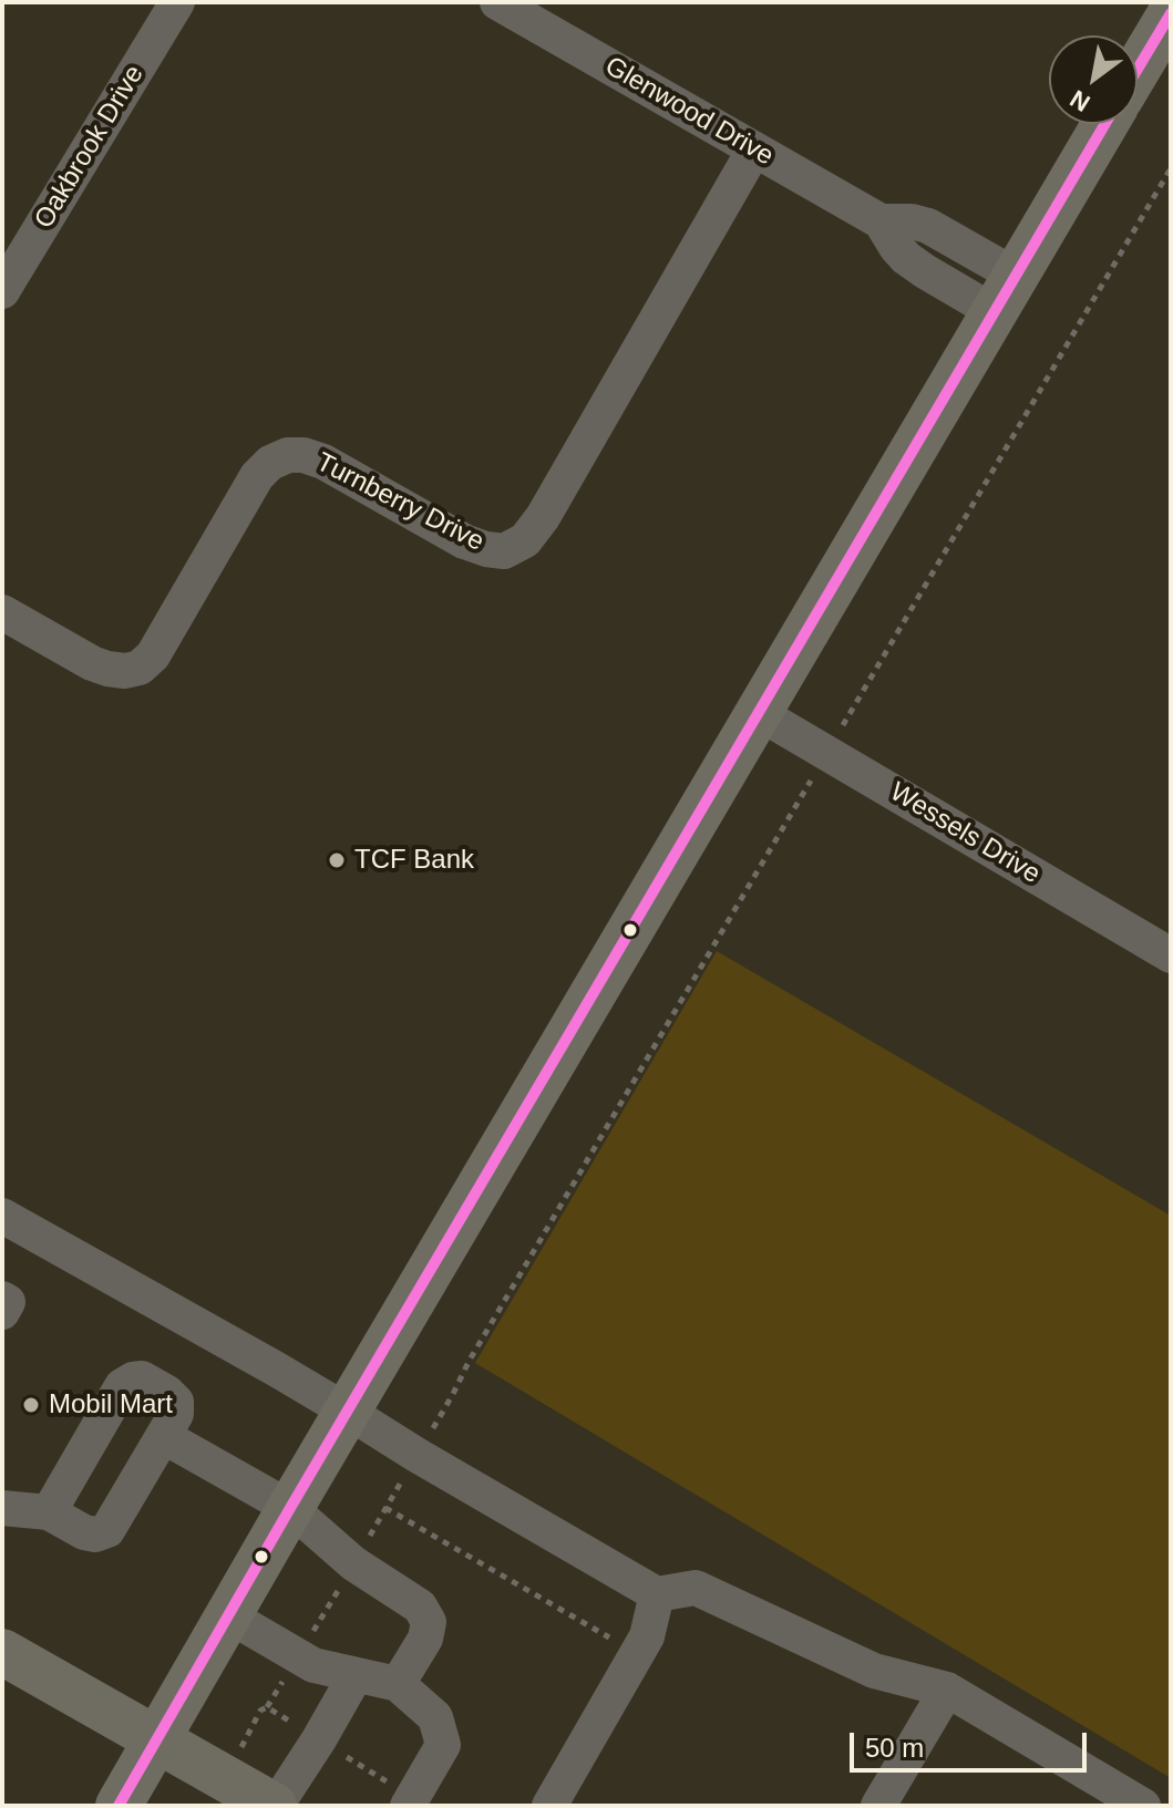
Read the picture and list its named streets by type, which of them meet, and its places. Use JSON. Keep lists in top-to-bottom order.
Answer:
{
  "streets": {
    "street": [
      "Glenwood Drive",
      "Oakbrook Drive",
      "Turnberry Drive",
      "Wessels Drive"
    ]
  },
  "crossings": [
    ["Glenwood Drive", "Turnberry Drive"]
  ],
  "places": ["TCF Bank", "Mobil Mart"],
  "scale_bar": "50 m",
  "north": "bottom left"
}
